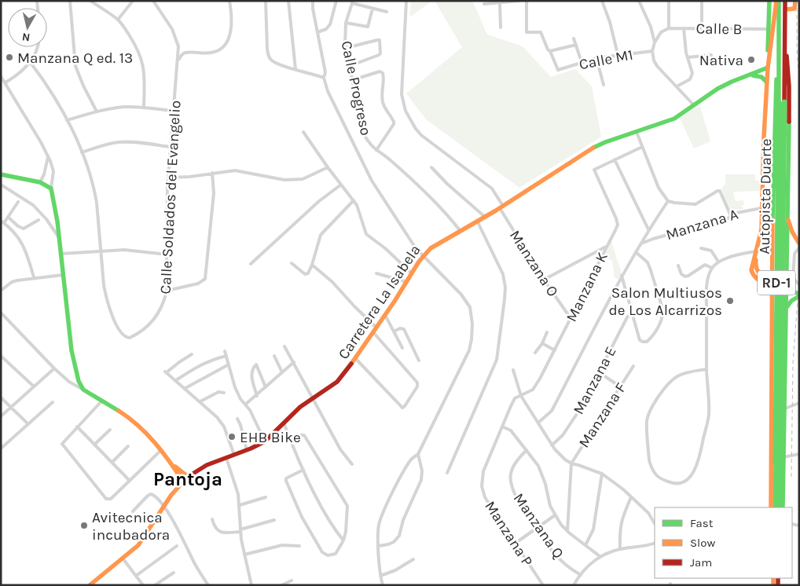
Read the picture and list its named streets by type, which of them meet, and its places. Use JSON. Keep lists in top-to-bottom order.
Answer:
{
  "streets": {
    "main road": ["Autopista Duarte", "RD-1", "Carretera La Isabela"],
    "street": [
      "Calle B",
      "Calle M1",
      "Calle Progreso",
      "Calle Soldados del Evangelio",
      "Manzana A",
      "Manzana O",
      "Manzana K",
      "Manzana E",
      "Manzana F",
      "Manzana Q",
      "Manzana P"
    ]
  },
  "crossings": [
    ["Calle Progreso", "Carretera La Isabela"],
    ["Autopista Duarte", "RD-1"],
    ["Manzana O", "Manzana K"],
    ["Manzana O", "Carretera La Isabela"],
    ["Manzana K", "Manzana P"]
  ],
  "districts": ["Pantoja"],
  "places": [
    "Manzana Q ed. 13",
    "Nativa",
    "Salon Multiusos de Los Alcarrizos",
    "EHB Bike",
    "Avitecnica incubadora"
  ],
  "legend": ["Fast", "Slow", "Jam"],
  "north": "bottom"
}
